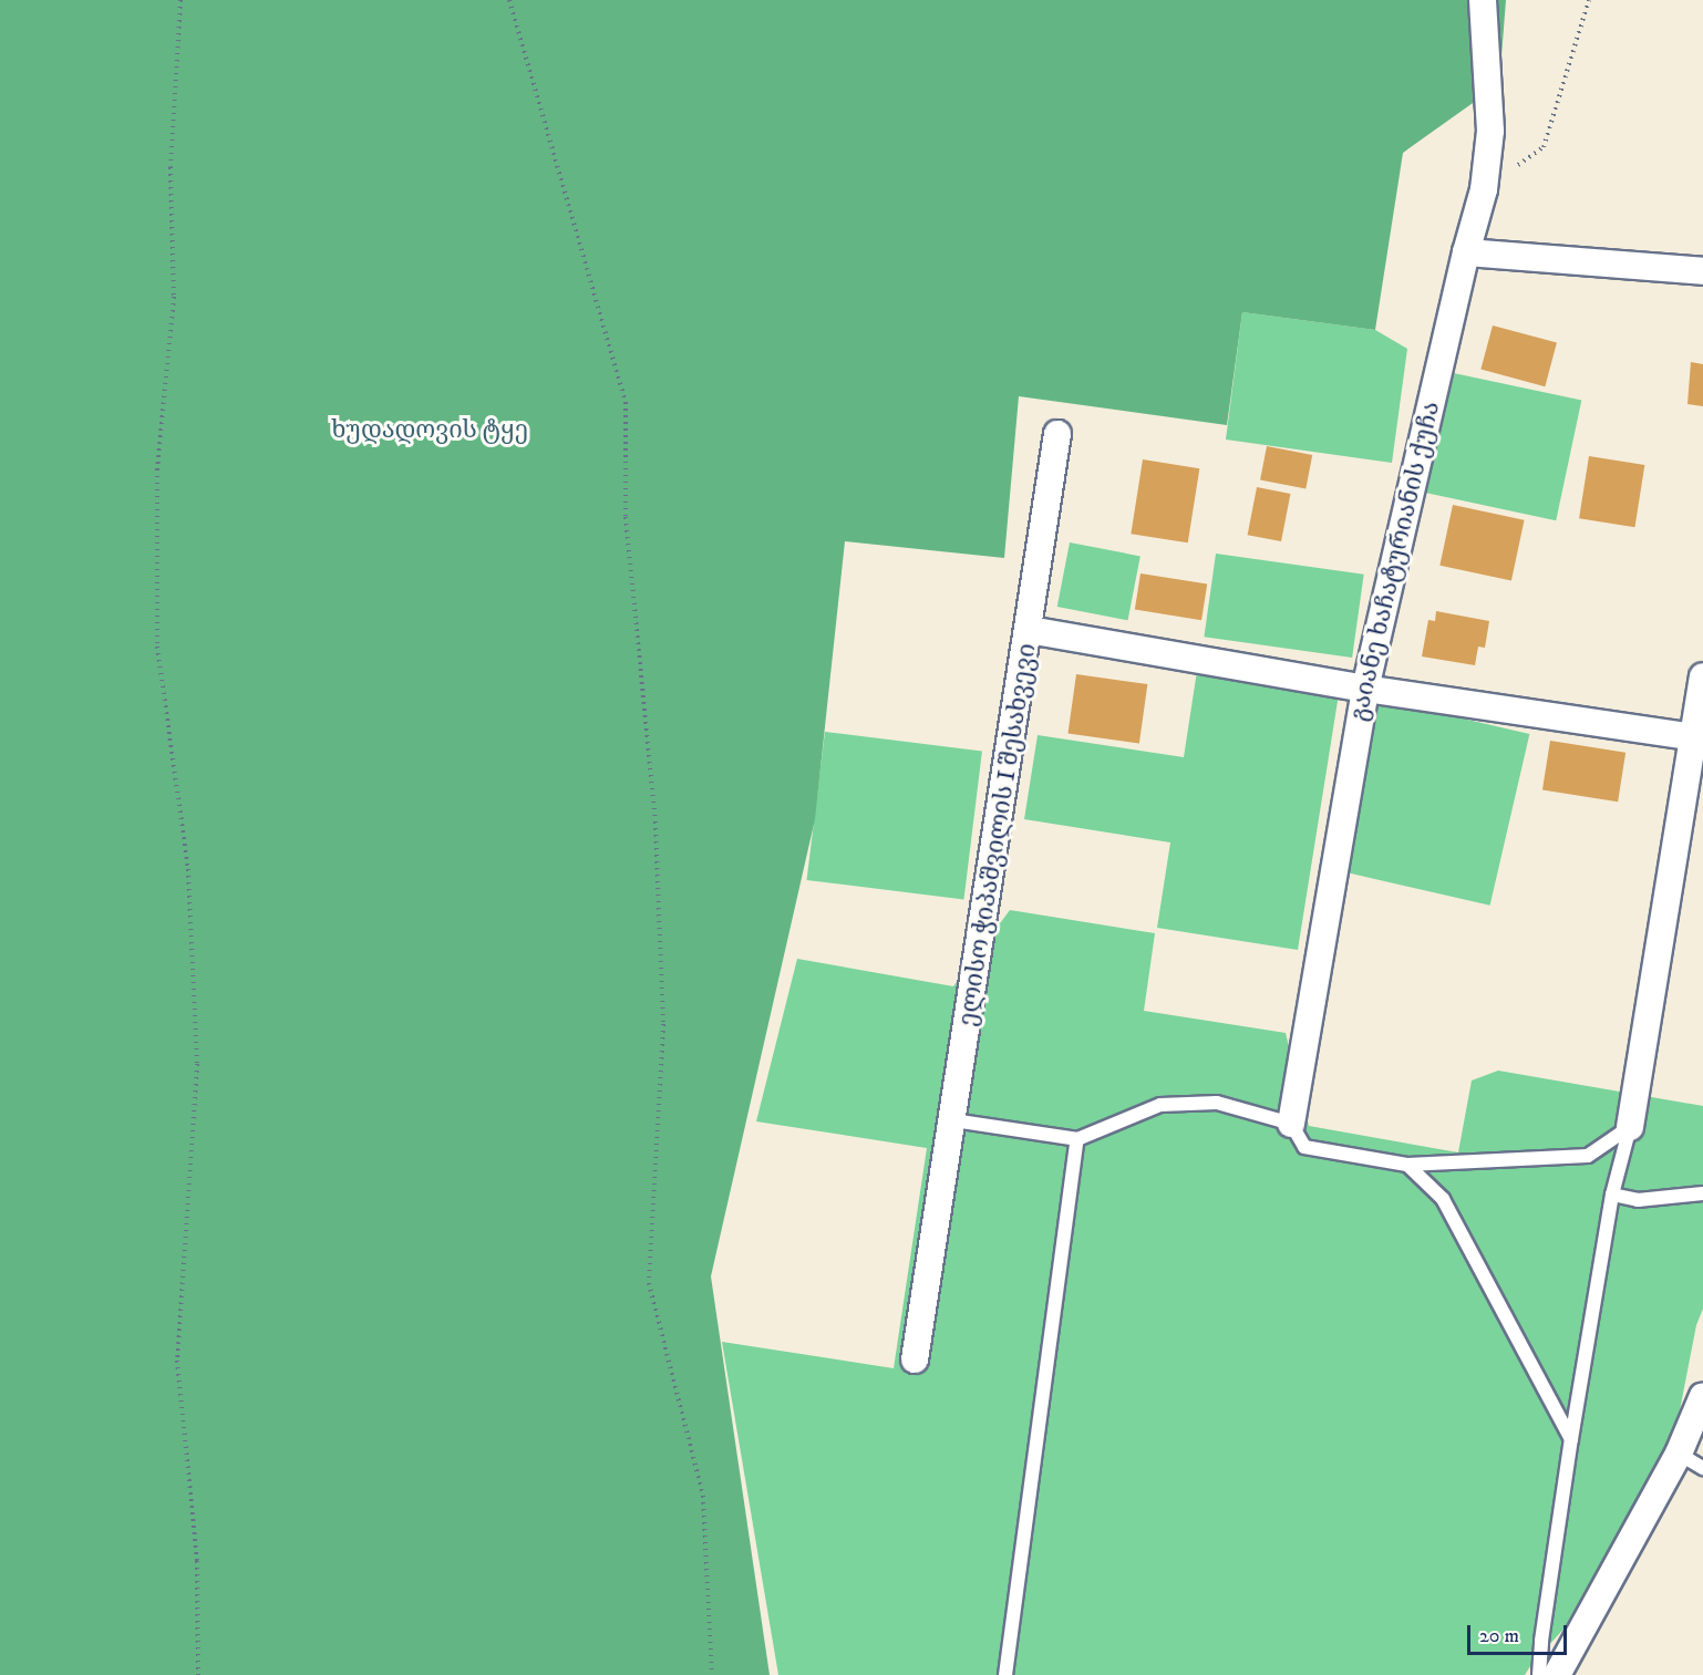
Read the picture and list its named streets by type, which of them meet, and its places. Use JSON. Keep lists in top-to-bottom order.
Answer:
{
  "streets": {
    "street": ["გაიანე ხაჩატურიანის ქუჩა", "ელისო ჭიპაშვილის I შესახვევი"]
  },
  "crossings": [
    ["გაიანე ხაჩატურიანის ქუჩა", "ელისო ჭიპაშვილის I შესახვევი"]
  ],
  "parks": ["ხუდადოვის ტყე"],
  "scale_bar": "20 m"
}
